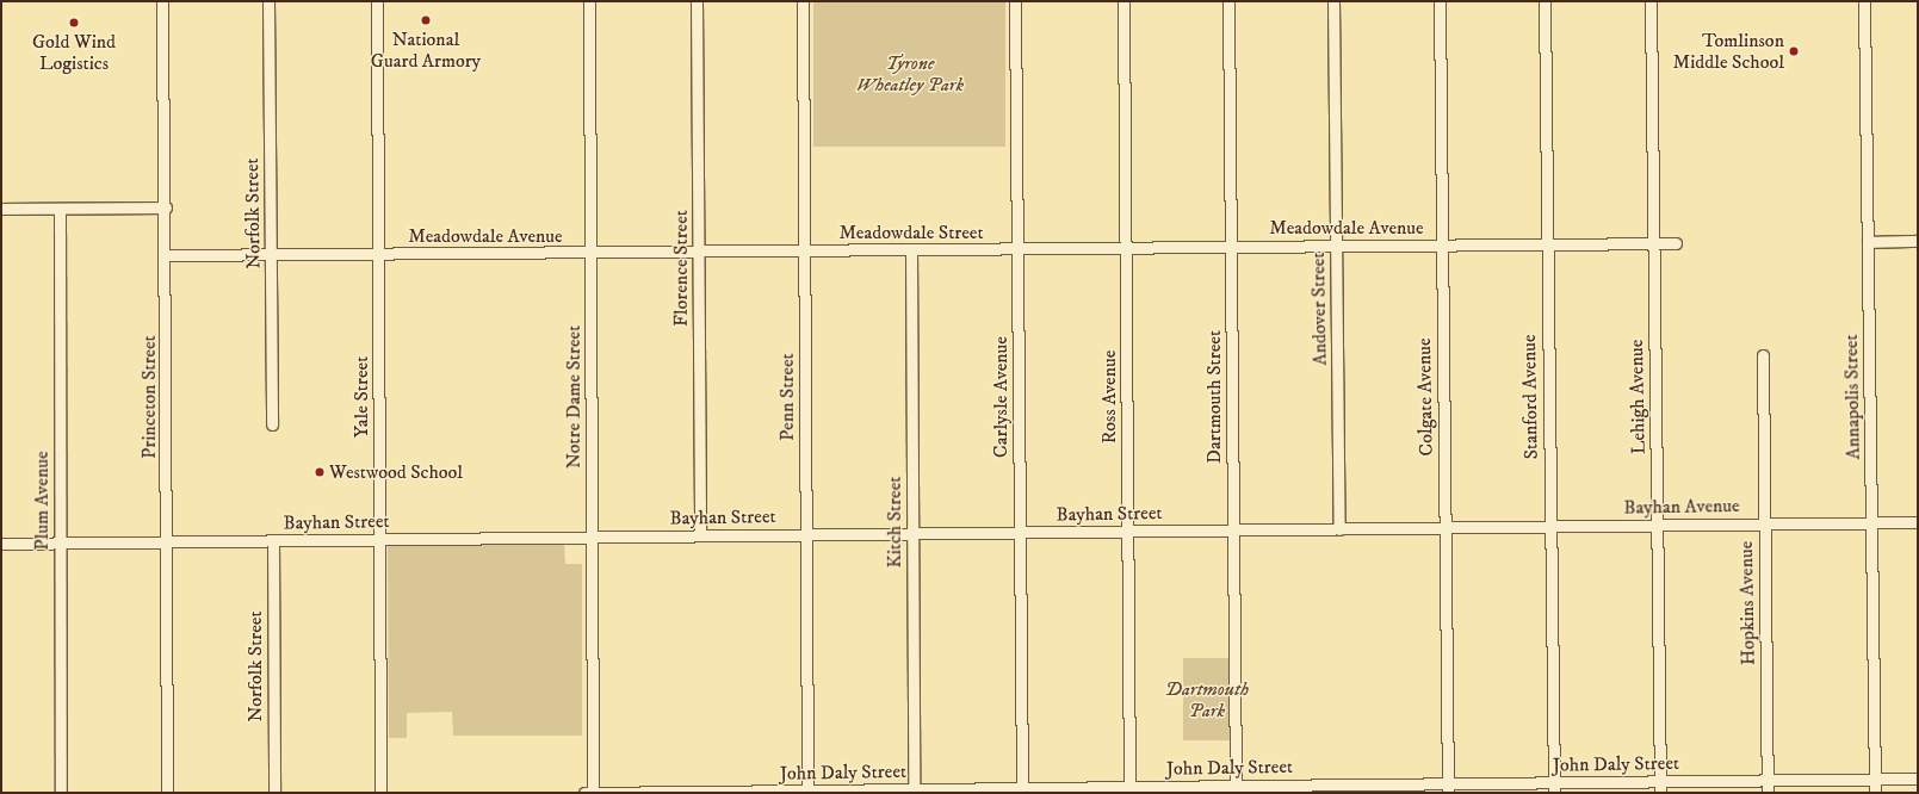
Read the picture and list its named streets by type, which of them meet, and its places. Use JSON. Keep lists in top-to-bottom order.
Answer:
{
  "streets": {
    "street": [
      "Norfolk Street",
      "Meadowdale Avenue",
      "Meadowdale Street",
      "Florence Street",
      "Andover Street",
      "Princeton Street",
      "Yale Street",
      "Notre Dame Street",
      "Penn Street",
      "Carlysle Avenue",
      "Ross Avenue",
      "Dartmouth Street",
      "Colgate Avenue",
      "Stanford Avenue",
      "Lehigh Avenue",
      "Annapolis Street",
      "Plum Avenue",
      "Bayhan Avenue",
      "Bayhan Street",
      "Kitch Street",
      "Hopkins Avenue",
      "John Daly Street"
    ]
  },
  "crossings": [
    ["Norfolk Street", "Meadowdale Avenue"],
    ["Norfolk Street", "Bayhan Street"],
    ["Meadowdale Avenue", "Meadowdale Street"],
    ["Meadowdale Avenue", "Florence Street"],
    ["Meadowdale Avenue", "Andover Street"],
    ["Meadowdale Avenue", "Princeton Street"],
    ["Meadowdale Avenue", "Yale Street"],
    ["Meadowdale Avenue", "Notre Dame Street"],
    ["Meadowdale Avenue", "Penn Street"],
    ["Meadowdale Avenue", "Carlysle Avenue"],
    ["Meadowdale Avenue", "Ross Avenue"],
    ["Meadowdale Avenue", "Dartmouth Street"],
    ["Meadowdale Avenue", "Colgate Avenue"],
    ["Meadowdale Avenue", "Stanford Avenue"],
    ["Meadowdale Avenue", "Lehigh Avenue"],
    ["Meadowdale Street", "Penn Street"],
    ["Meadowdale Street", "Carlysle Avenue"],
    ["Meadowdale Street", "Kitch Street"],
    ["Florence Street", "Bayhan Street"],
    ["Andover Street", "Bayhan Street"],
    ["Princeton Street", "Bayhan Street"],
    ["Yale Street", "Bayhan Street"],
    ["Notre Dame Street", "Bayhan Street"],
    ["Notre Dame Street", "John Daly Street"],
    ["Penn Street", "Bayhan Street"],
    ["Penn Street", "John Daly Street"],
    ["Carlysle Avenue", "Bayhan Street"],
    ["Carlysle Avenue", "John Daly Street"],
    ["Ross Avenue", "Bayhan Street"],
    ["Ross Avenue", "John Daly Street"],
    ["Dartmouth Street", "Bayhan Street"],
    ["Dartmouth Street", "John Daly Street"],
    ["Colgate Avenue", "Bayhan Avenue"],
    ["Colgate Avenue", "Bayhan Street"],
    ["Colgate Avenue", "John Daly Street"],
    ["Stanford Avenue", "Bayhan Avenue"],
    ["Stanford Avenue", "John Daly Street"],
    ["Lehigh Avenue", "Bayhan Avenue"],
    ["Lehigh Avenue", "John Daly Street"],
    ["Annapolis Street", "Bayhan Avenue"],
    ["Annapolis Street", "John Daly Street"],
    ["Plum Avenue", "Bayhan Street"],
    ["Bayhan Avenue", "Bayhan Street"],
    ["Bayhan Avenue", "Hopkins Avenue"],
    ["Bayhan Street", "Kitch Street"],
    ["Kitch Street", "John Daly Street"],
    ["Hopkins Avenue", "John Daly Street"]
  ],
  "parks": ["Tyrone Wheatley Park", "Dartmouth Park"],
  "places": [
    "National Guard Armory",
    "Gold Wind Logistics",
    "Tomlinson Middle School",
    "Westwood School"
  ]
}
